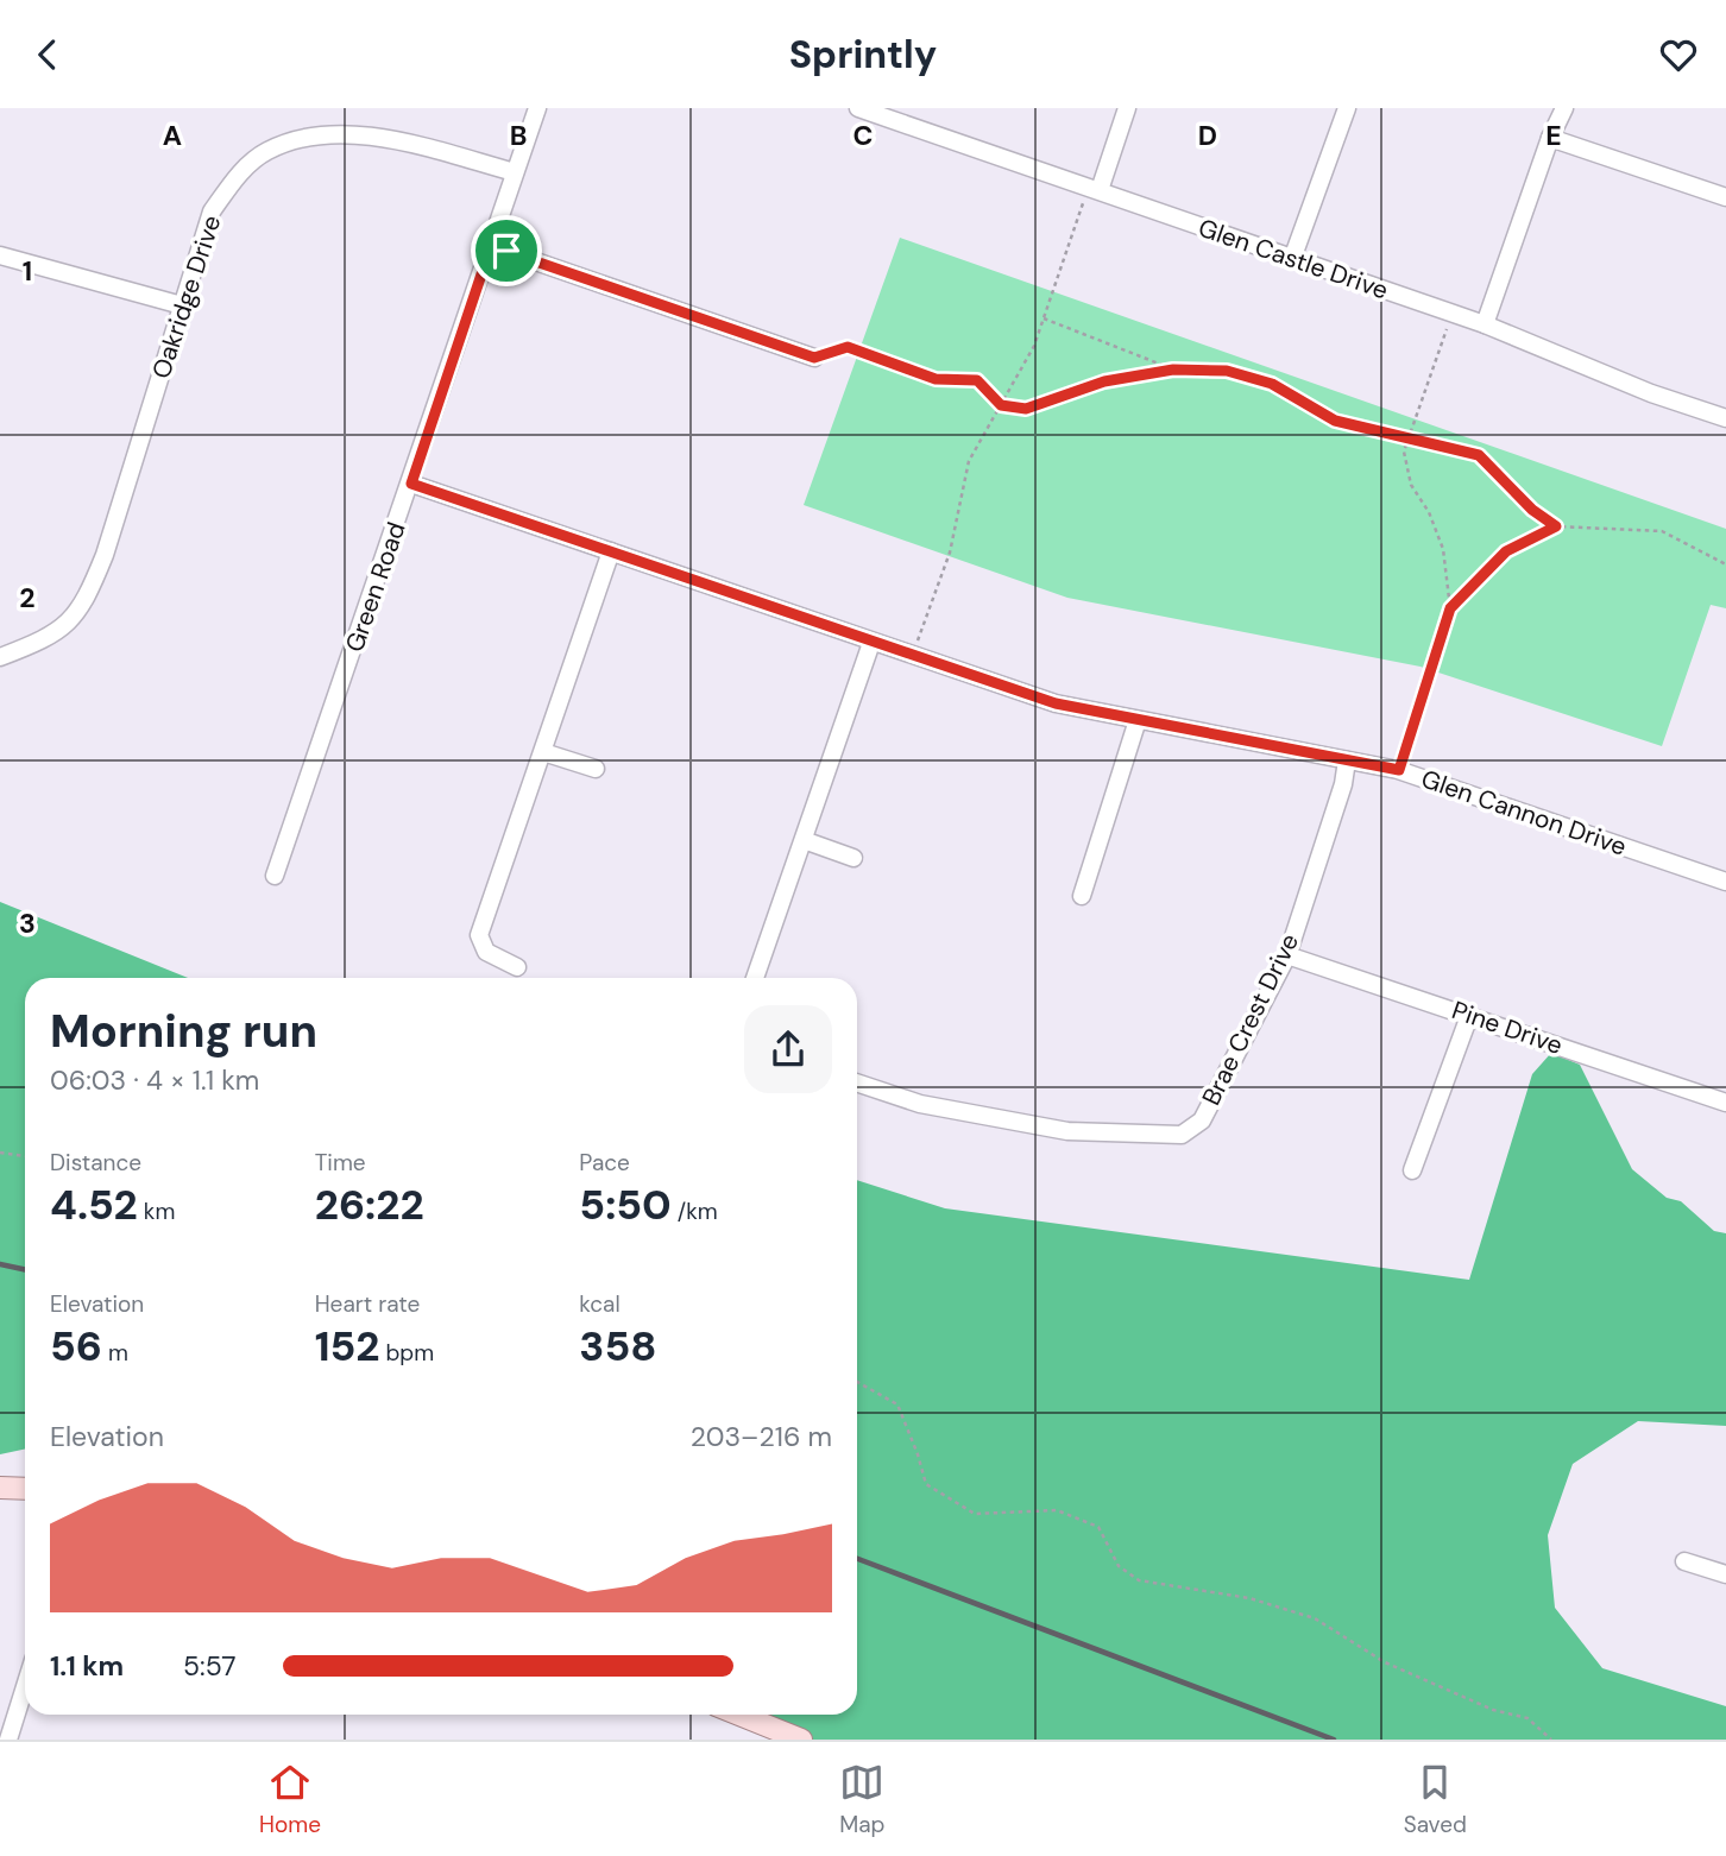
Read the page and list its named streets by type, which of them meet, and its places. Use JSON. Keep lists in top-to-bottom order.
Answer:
{
  "streets": {
    "street": [
      "Glen Castle Drive",
      "Oakridge Drive",
      "Green Road",
      "Glen Cannon Drive",
      "Brae Crest Drive",
      "Pine Drive"
    ]
  },
  "crossings": [
    ["Oakridge Drive", "Green Road"],
    ["Green Road", "Glen Cannon Drive"],
    ["Glen Cannon Drive", "Brae Crest Drive"],
    ["Brae Crest Drive", "Pine Drive"]
  ],
  "page": {
    "header": "Sprintly",
    "heading": ["Morning run", "06:03 · 4 × 1.1 km"],
    "stats": [
      ["Distance", "4.52 km"],
      ["Time", "26:22"],
      ["Pace", "5:50 /km"],
      ["Elevation", "56 m"],
      ["Heart rate", "152 bpm"],
      ["kcal", "358"]
    ],
    "chart": ["Elevation", "203–216 m"],
    "list": [
      {
        "name": "1.1 km",
        "note": "5:57"
      }
    ],
    "tabs": ["Home", "Map", "Saved"]
  },
  "grid": {
    "columns": [
      "A",
      "B",
      "C",
      "D",
      "E"
    ],
    "rows": ["1", "2", "3"]
  }
}
